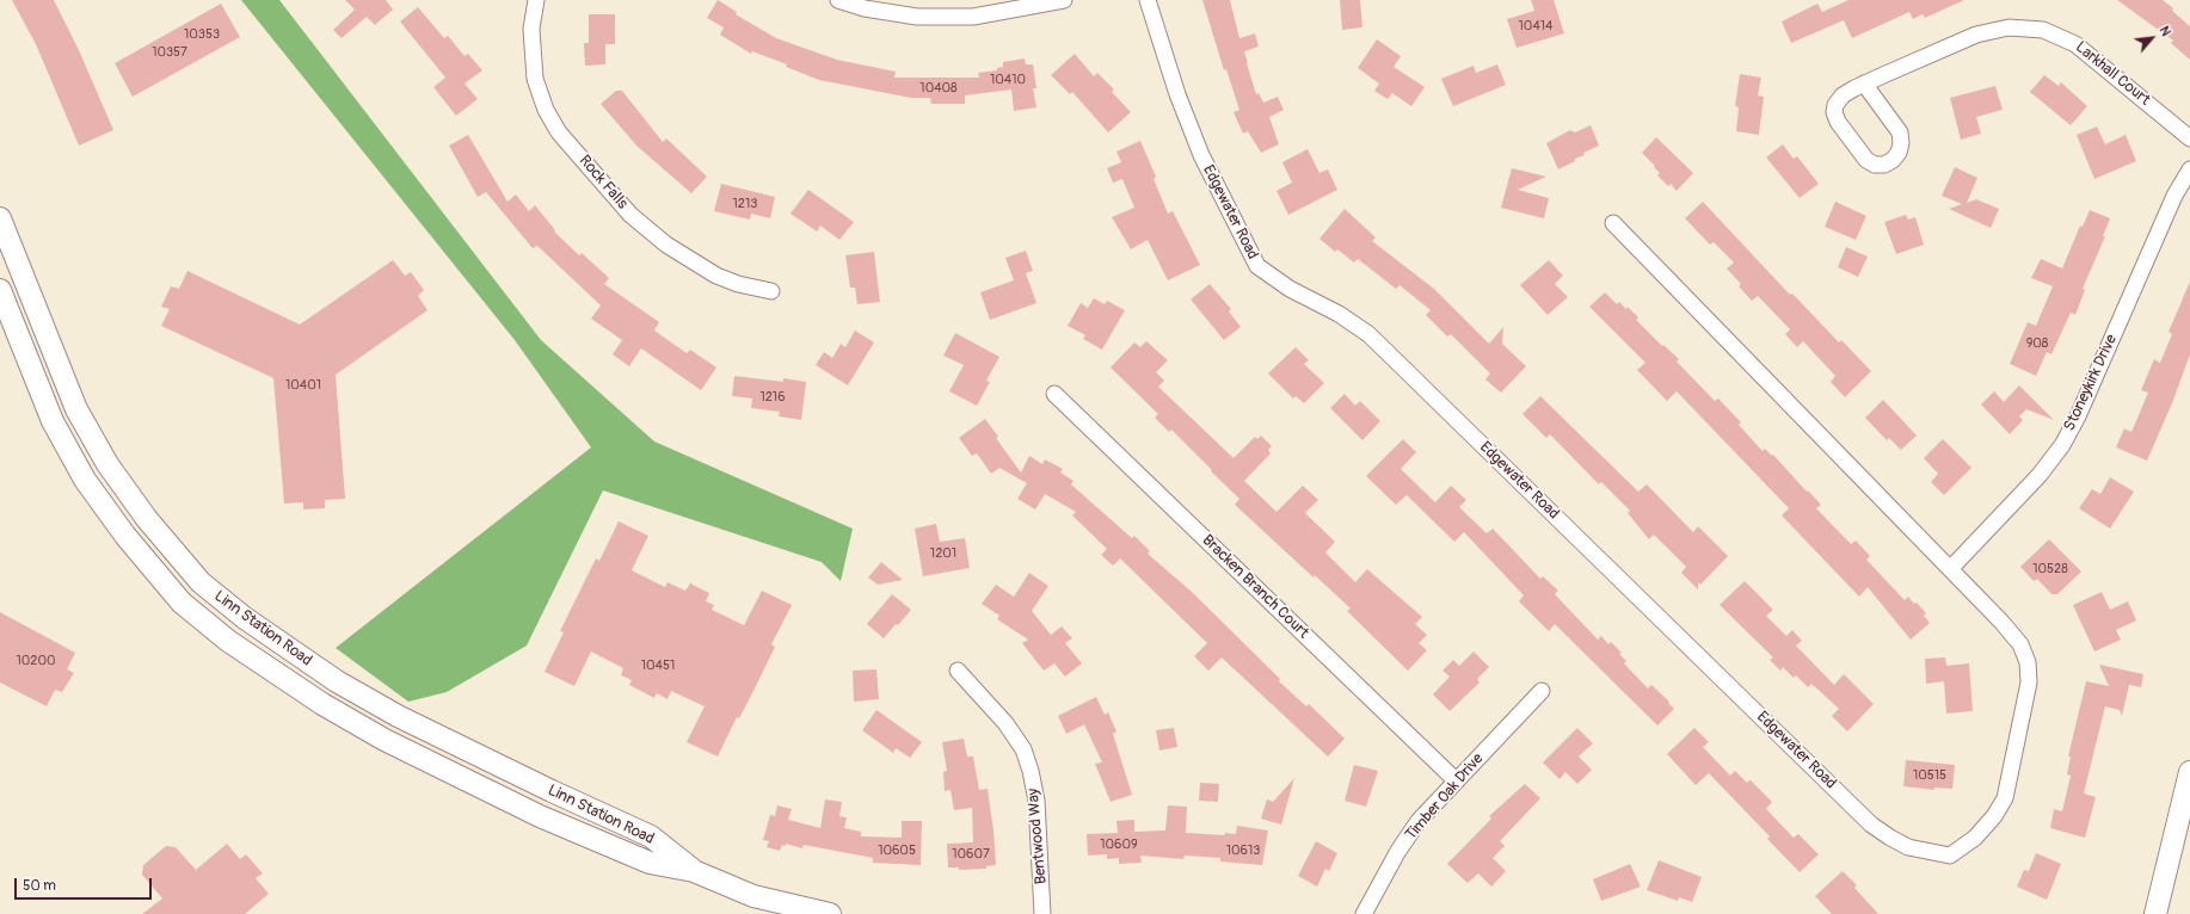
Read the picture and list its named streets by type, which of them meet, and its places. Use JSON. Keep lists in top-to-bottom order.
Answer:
{
  "streets": {
    "street": [
      "Larkhall Court",
      "Rock Falls",
      "Edgewater Road",
      "Stoneykirk Drive",
      "Bracken Branch Court",
      "Linn Station Road",
      "Timber Oak Drive",
      "Bentwood Way"
    ]
  },
  "crossings": [
    ["Edgewater Road", "Stoneykirk Drive"],
    ["Bracken Branch Court", "Timber Oak Drive"]
  ],
  "house_numbers": [
    "10414",
    "10353",
    "10357",
    "10410",
    "10408",
    "1213",
    "908",
    "10401",
    "1216",
    "1201",
    "10528",
    "10200",
    "10451",
    "10515",
    "10609",
    "10605",
    "10613",
    "10607"
  ],
  "scale_bar": "50 m",
  "north": "top right"
}
